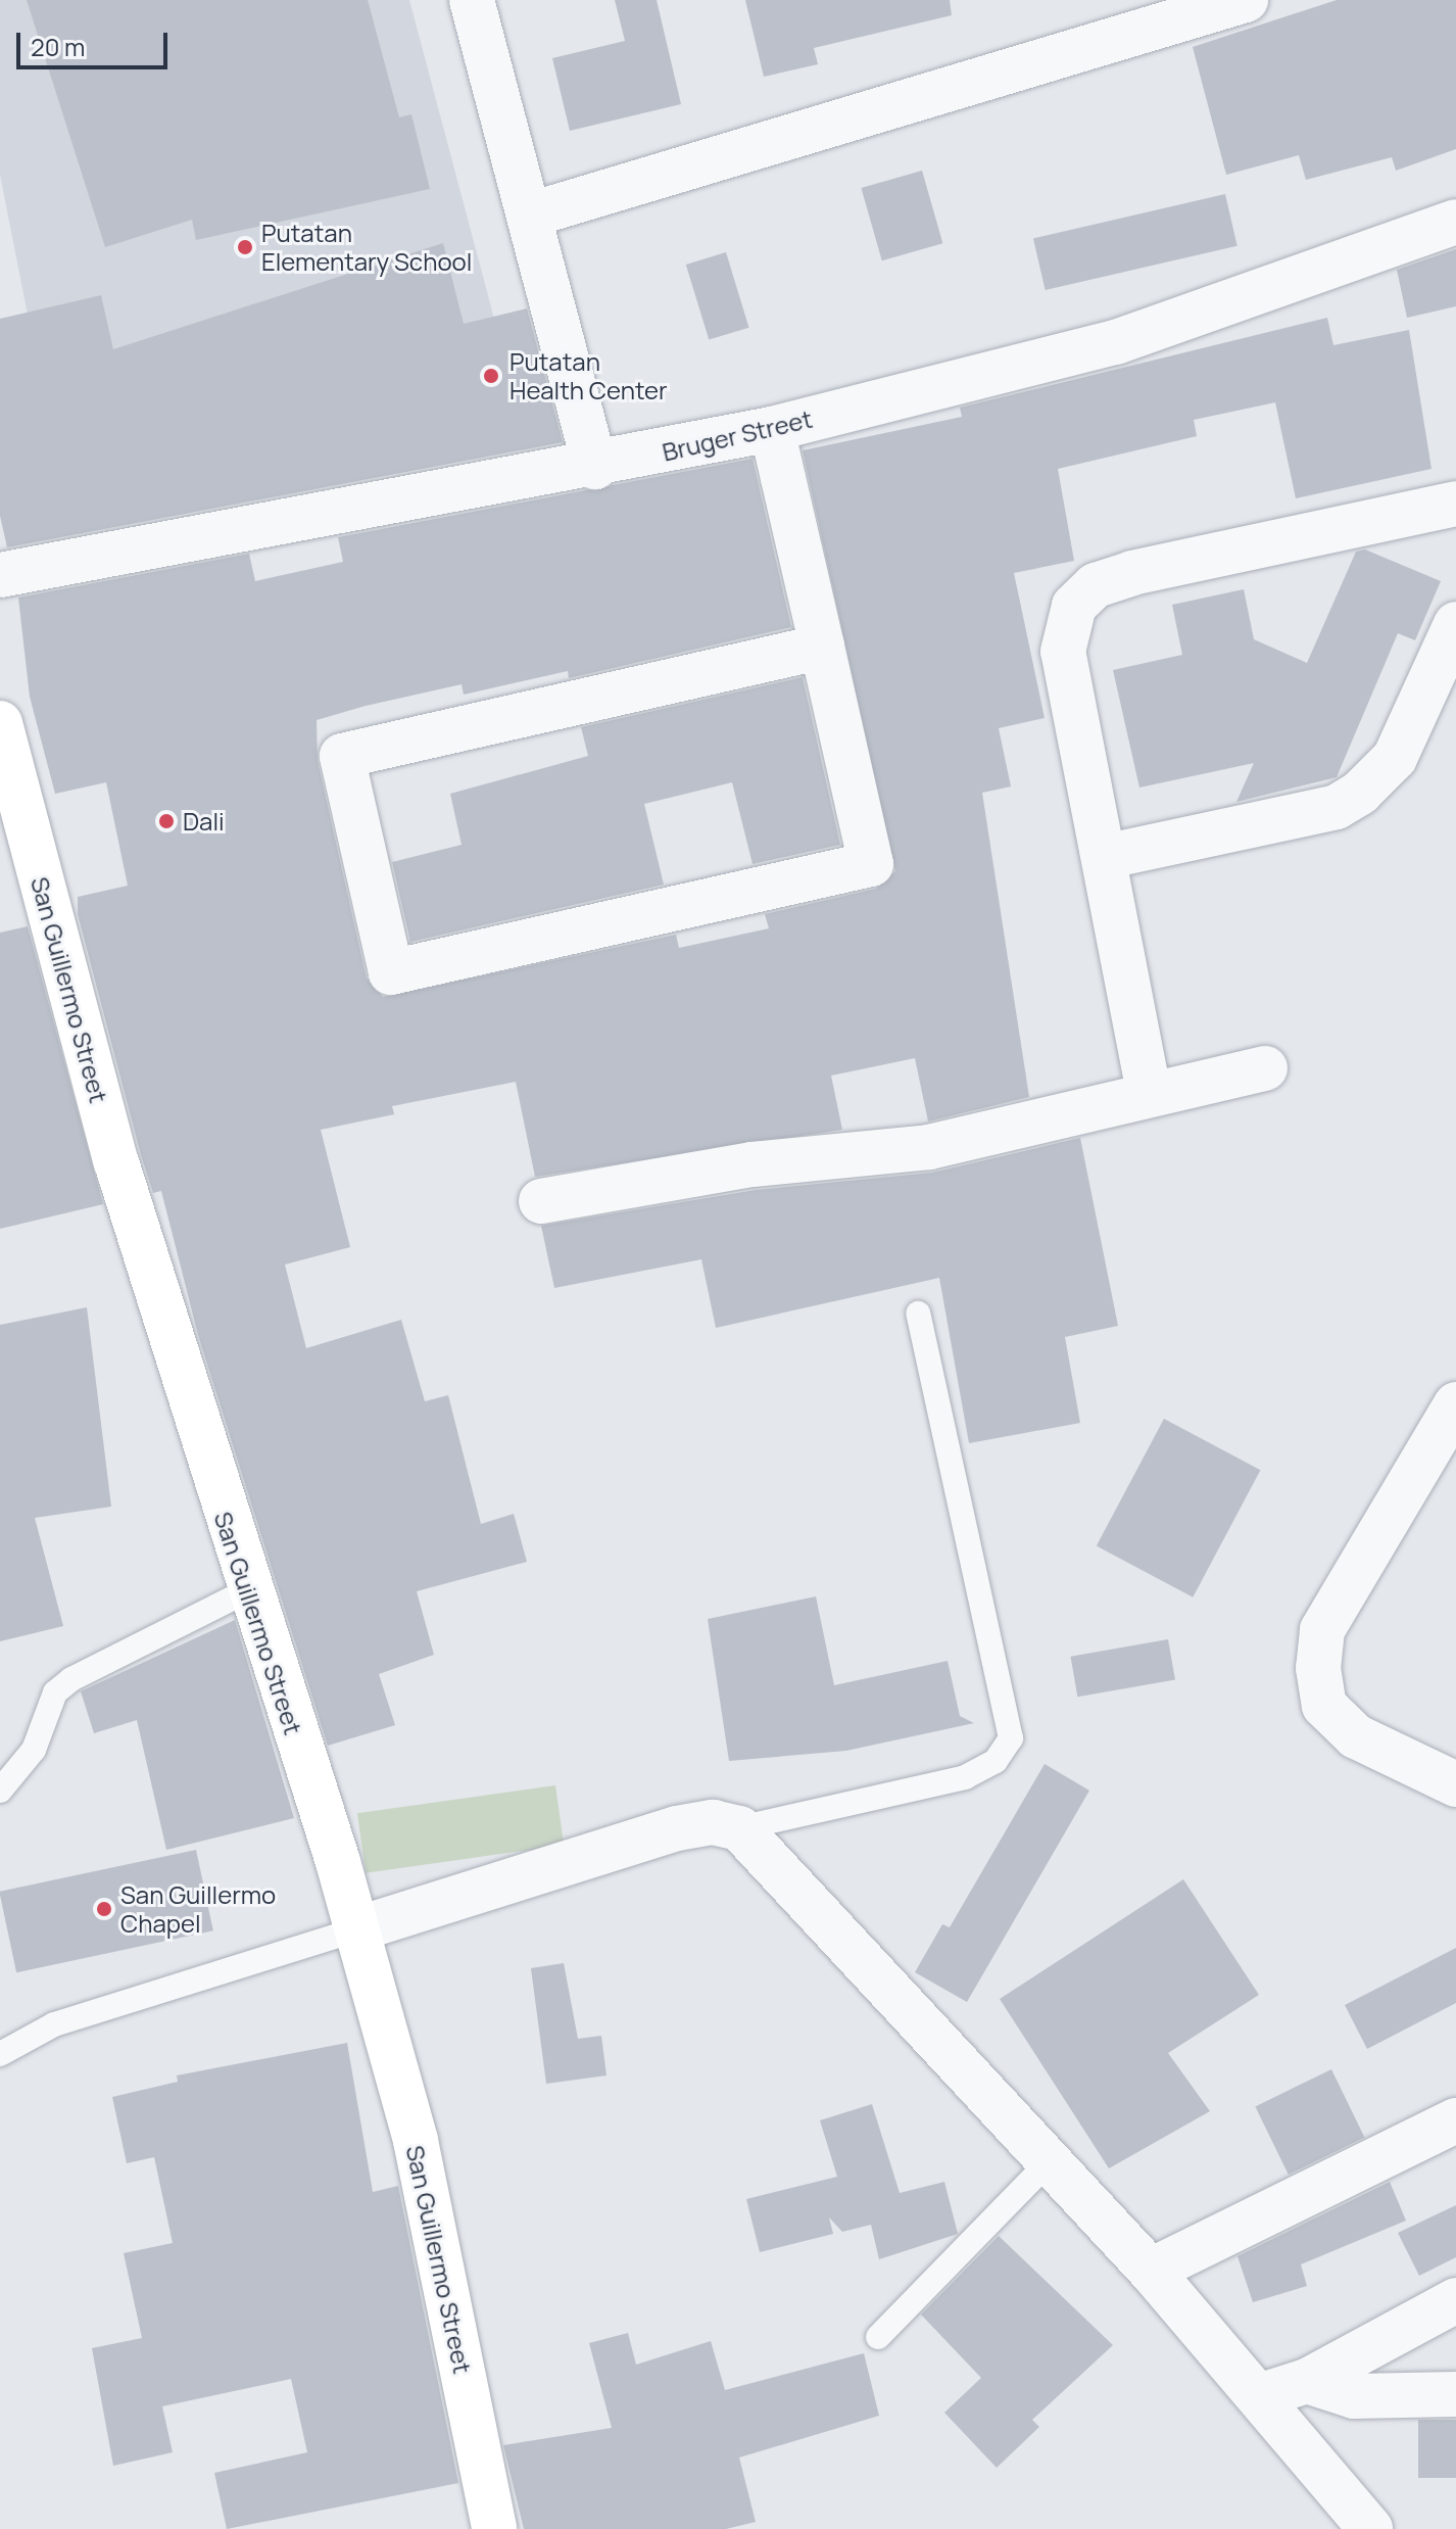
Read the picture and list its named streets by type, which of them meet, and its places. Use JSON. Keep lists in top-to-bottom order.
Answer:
{
  "streets": {
    "main road": ["San Guillermo Street"],
    "street": ["Bruger Street"]
  },
  "places": [
    "Putatan Elementary School",
    "Putatan Health Center",
    "Dali",
    "San Guillermo Chapel"
  ],
  "scale_bar": "20 m"
}
